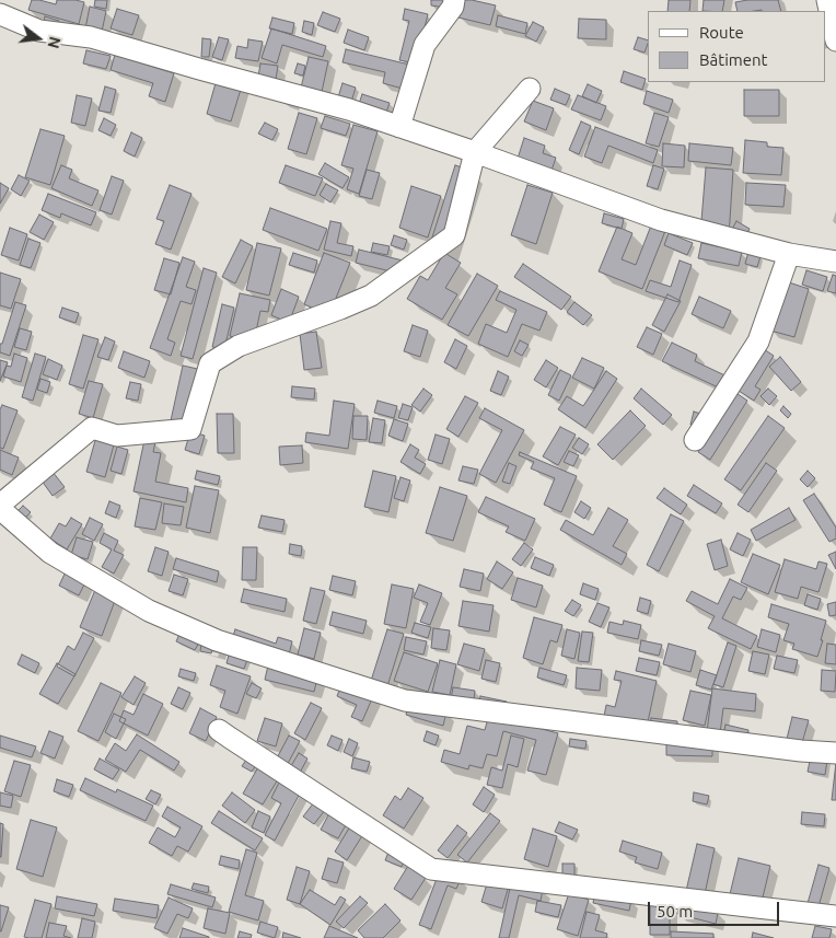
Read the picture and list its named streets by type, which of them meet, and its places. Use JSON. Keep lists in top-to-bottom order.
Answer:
{
  "legend": ["Route", "Bâtiment"],
  "scale_bar": "50 m",
  "north": "right"
}
